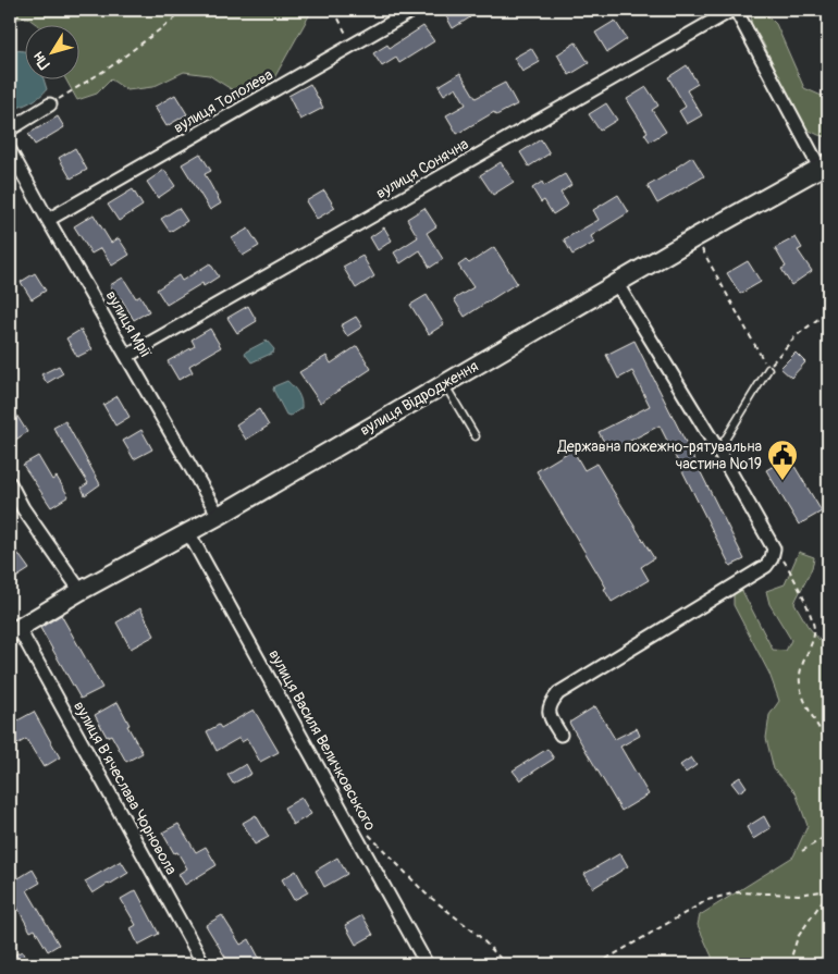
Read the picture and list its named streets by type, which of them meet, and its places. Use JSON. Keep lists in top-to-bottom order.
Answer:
{
  "streets": {
    "street": [
      "вулиця Тополева",
      "вулиця Сонячна",
      "вулиця Мрії",
      "вулиця Відродження",
      "вулиця Василя Величковського",
      "вулиця Вʼячеслава Чорновола"
    ]
  },
  "crossings": [
    ["вулиця Тополева", "вулиця Мрії"],
    ["вулиця Сонячна", "вулиця Мрії"],
    ["вулиця Мрії", "вулиця Відродження"],
    ["вулиця Відродження", "вулиця Василя Величковського"],
    ["вулиця Відродження", "вулиця Вʼячеслава Чорновола"]
  ],
  "places": {
    "public building": ["Державна пожежно-рятувальна частина №19"]
  },
  "north": "bottom left"
}
